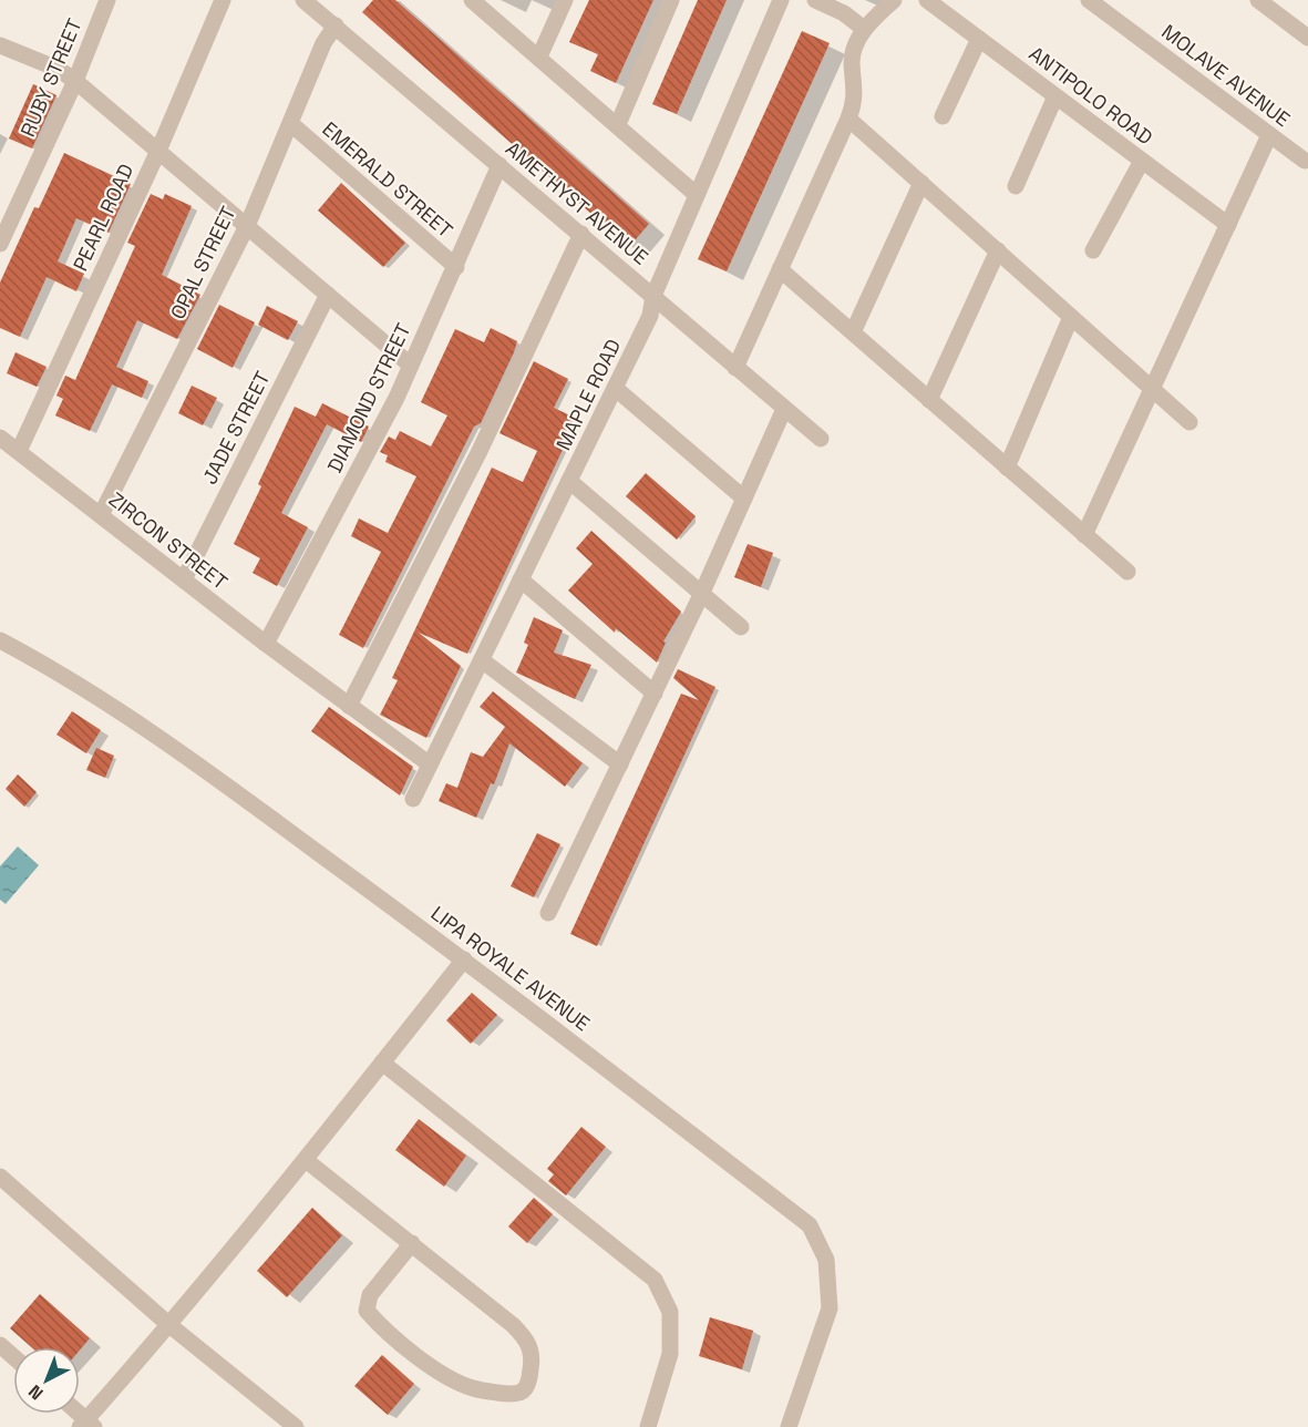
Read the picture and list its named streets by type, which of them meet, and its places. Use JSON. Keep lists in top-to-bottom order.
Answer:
{
  "streets": {
    "street": [
      "MOLAVE AVENUE",
      "RUBY STREET",
      "ANTIPOLO ROAD",
      "EMERALD STREET",
      "AMETHYST AVENUE",
      "PEARL ROAD",
      "OPAL STREET",
      "MAPLE ROAD",
      "DIAMOND STREET",
      "JADE STREET",
      "ZIRCON STREET",
      "LIPA ROYALE AVENUE"
    ]
  },
  "crossings": [
    ["EMERALD STREET", "OPAL STREET"],
    ["EMERALD STREET", "DIAMOND STREET"],
    ["AMETHYST AVENUE", "OPAL STREET"],
    ["AMETHYST AVENUE", "MAPLE ROAD"],
    ["AMETHYST AVENUE", "DIAMOND STREET"],
    ["PEARL ROAD", "ZIRCON STREET"],
    ["OPAL STREET", "ZIRCON STREET"],
    ["MAPLE ROAD", "ZIRCON STREET"],
    ["DIAMOND STREET", "ZIRCON STREET"],
    ["JADE STREET", "ZIRCON STREET"]
  ],
  "north": "bottom left"
}
